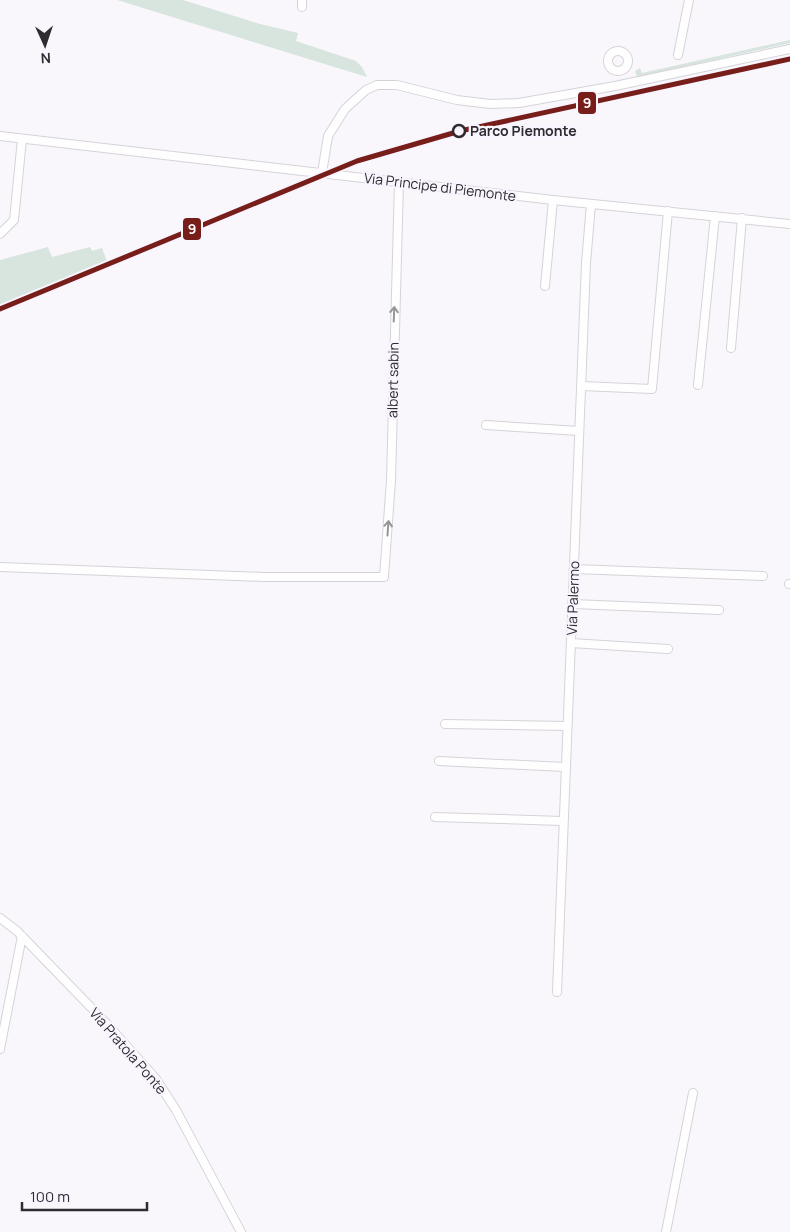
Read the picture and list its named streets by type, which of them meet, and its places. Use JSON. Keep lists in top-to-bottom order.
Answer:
{
  "streets": {
    "street": [
      "Via Principe di Piemonte",
      "albert sabin",
      "Via Palermo",
      "Via Pratola Ponte"
    ]
  },
  "crossings": [
    ["Via Principe di Piemonte", "albert sabin"],
    ["Via Principe di Piemonte", "Via Palermo"]
  ],
  "places": ["Parco Piemonte"],
  "lines": ["transit line 9"],
  "scale_bar": "100 m",
  "north": "bottom"
}
